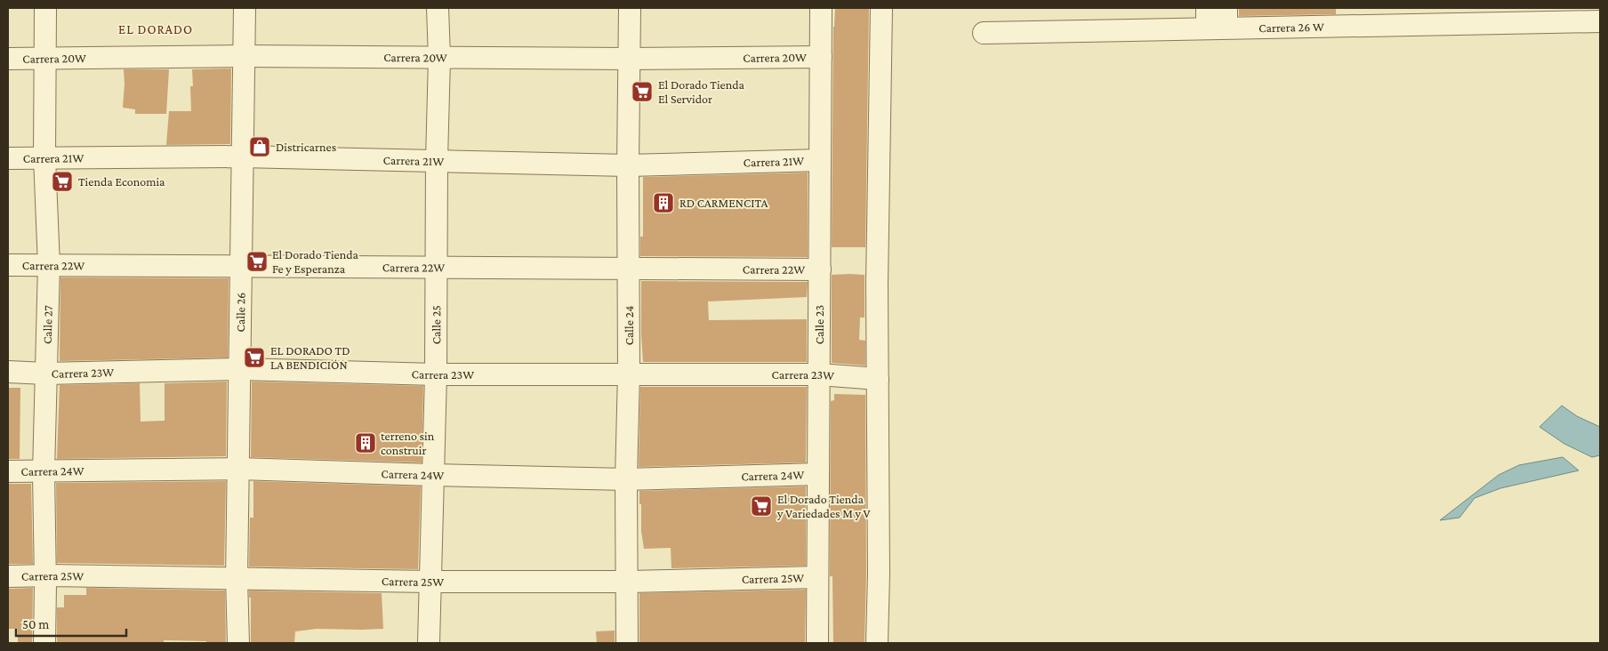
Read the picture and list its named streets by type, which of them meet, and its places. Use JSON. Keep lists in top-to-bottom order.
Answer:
{
  "streets": {
    "street": [
      "Carrera 26 W",
      "Carrera 20W",
      "Carrera 21W",
      "Carrera 22W",
      "Calle 26",
      "Calle 27",
      "Calle 25",
      "Calle 24",
      "Calle 23",
      "Carrera 23W",
      "Carrera 24W",
      "Carrera 25W"
    ]
  },
  "crossings": [
    ["Carrera 20W", "Calle 26"],
    ["Carrera 20W", "Calle 27"],
    ["Carrera 20W", "Calle 25"],
    ["Carrera 20W", "Calle 24"],
    ["Carrera 20W", "Calle 23"],
    ["Carrera 21W", "Calle 26"],
    ["Carrera 21W", "Calle 27"],
    ["Carrera 21W", "Calle 25"],
    ["Carrera 21W", "Calle 24"],
    ["Carrera 21W", "Calle 23"],
    ["Carrera 22W", "Calle 26"],
    ["Carrera 22W", "Calle 27"],
    ["Carrera 22W", "Calle 25"],
    ["Carrera 22W", "Calle 24"],
    ["Carrera 22W", "Calle 23"],
    ["Calle 26", "Carrera 23W"],
    ["Calle 26", "Carrera 24W"],
    ["Calle 26", "Carrera 25W"],
    ["Calle 27", "Carrera 23W"],
    ["Calle 27", "Carrera 24W"],
    ["Calle 27", "Carrera 25W"],
    ["Calle 25", "Carrera 23W"],
    ["Calle 25", "Carrera 24W"],
    ["Calle 25", "Carrera 25W"],
    ["Calle 24", "Carrera 23W"],
    ["Calle 24", "Carrera 24W"],
    ["Calle 24", "Carrera 25W"],
    ["Calle 23", "Carrera 23W"],
    ["Calle 23", "Carrera 24W"],
    ["Calle 23", "Carrera 25W"]
  ],
  "districts": ["EL DORADO"],
  "places": {
    "supermarket": [
      "El Dorado Tienda El Servidor",
      "Tienda Economia",
      "El Dorado Tienda Fe y Esperanza",
      "EL DORADO TD LA BENDICIÓN",
      "El Dorado Tienda y Variedades M y V"
    ],
    "shop": ["Districarnes"],
    "building": ["RD CARMENCITA", "terreno sin construir"]
  },
  "scale_bar": "50 m"
}
